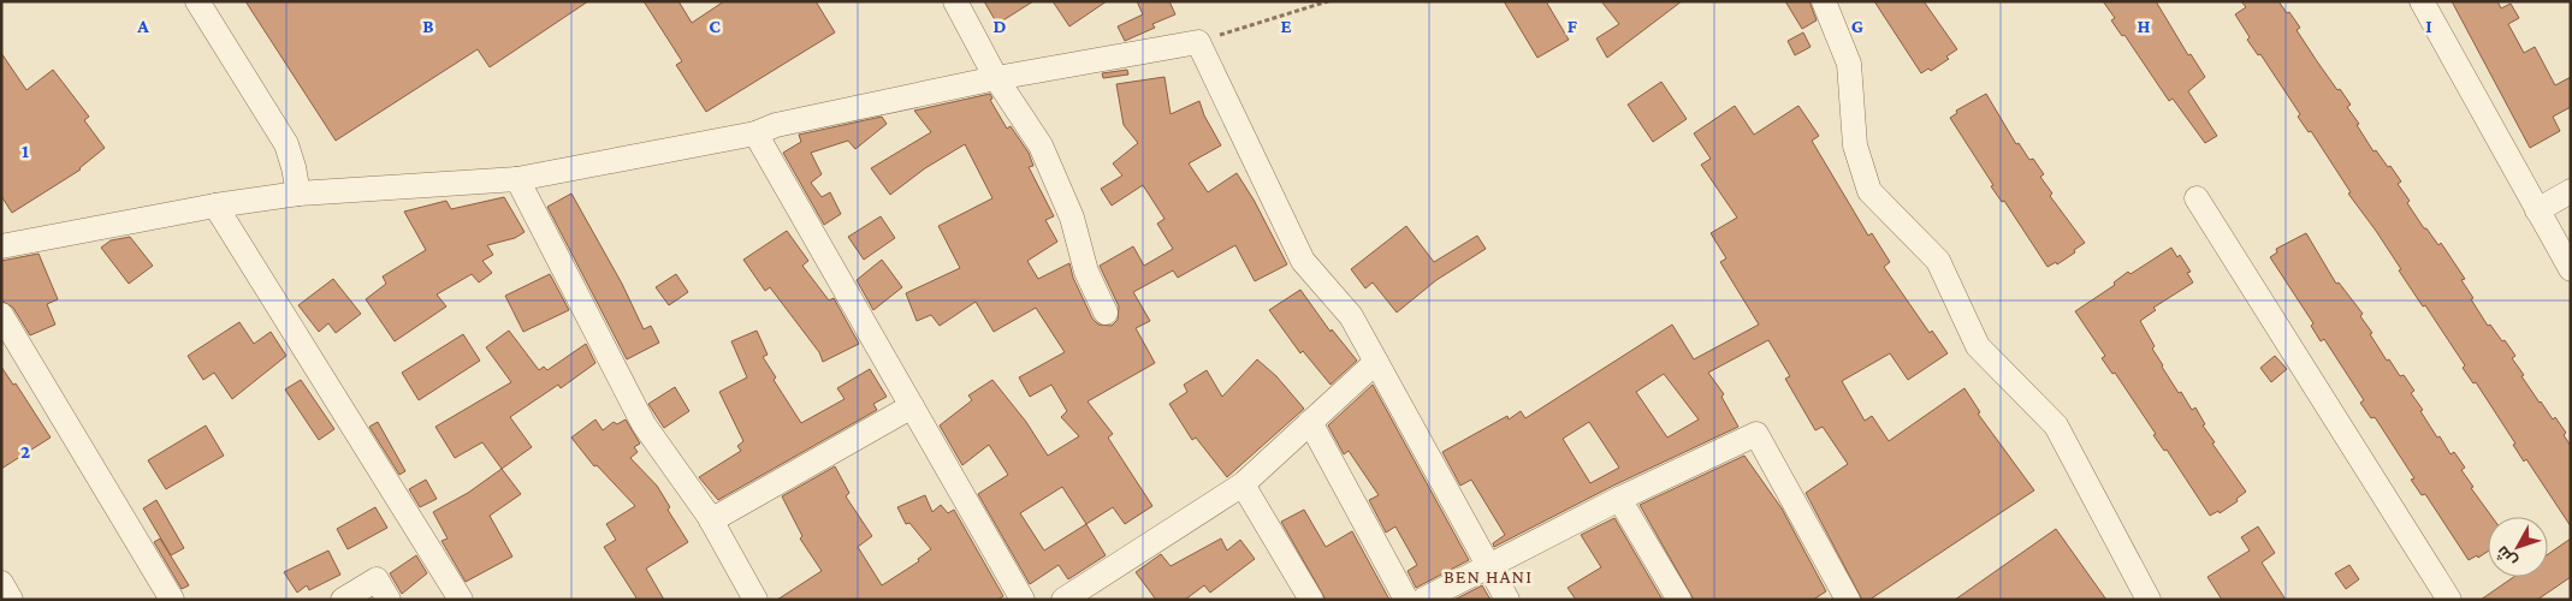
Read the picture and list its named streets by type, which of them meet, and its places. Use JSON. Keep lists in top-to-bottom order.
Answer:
{
  "districts": ["BEN HANI"],
  "north": "bottom left",
  "grid": {
    "columns": [
      "A",
      "B",
      "C",
      "D",
      "E",
      "F",
      "G",
      "H",
      "I"
    ],
    "rows": ["1", "2"]
  }
}
